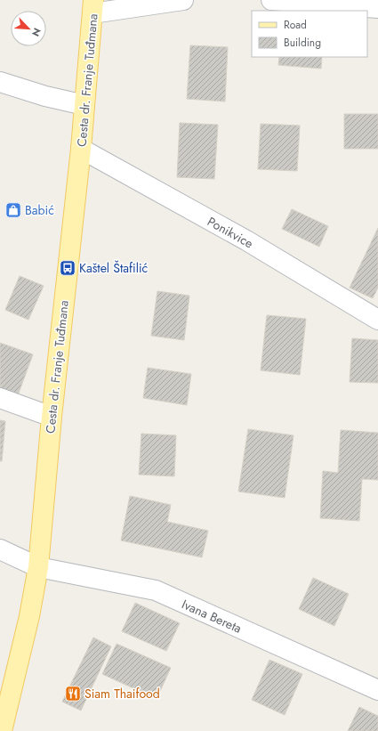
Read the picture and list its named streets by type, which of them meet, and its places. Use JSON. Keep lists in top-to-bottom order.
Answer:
{
  "streets": {
    "main road": ["Cesta dr. Franje Tuđmana"],
    "street": ["Ponikvice", "Ivana Bereta"]
  },
  "crossings": [
    ["Cesta dr. Franje Tuđmana", "Ponikvice"],
    ["Cesta dr. Franje Tuđmana", "Ivana Bereta"]
  ],
  "places": {
    "shop": ["Babić"],
    "bus stop": ["Kaštel Štafilić"],
    "restaurant": ["Siam Thaifood"]
  },
  "legend": ["Road", "Building"],
  "north": "bottom right"
}
